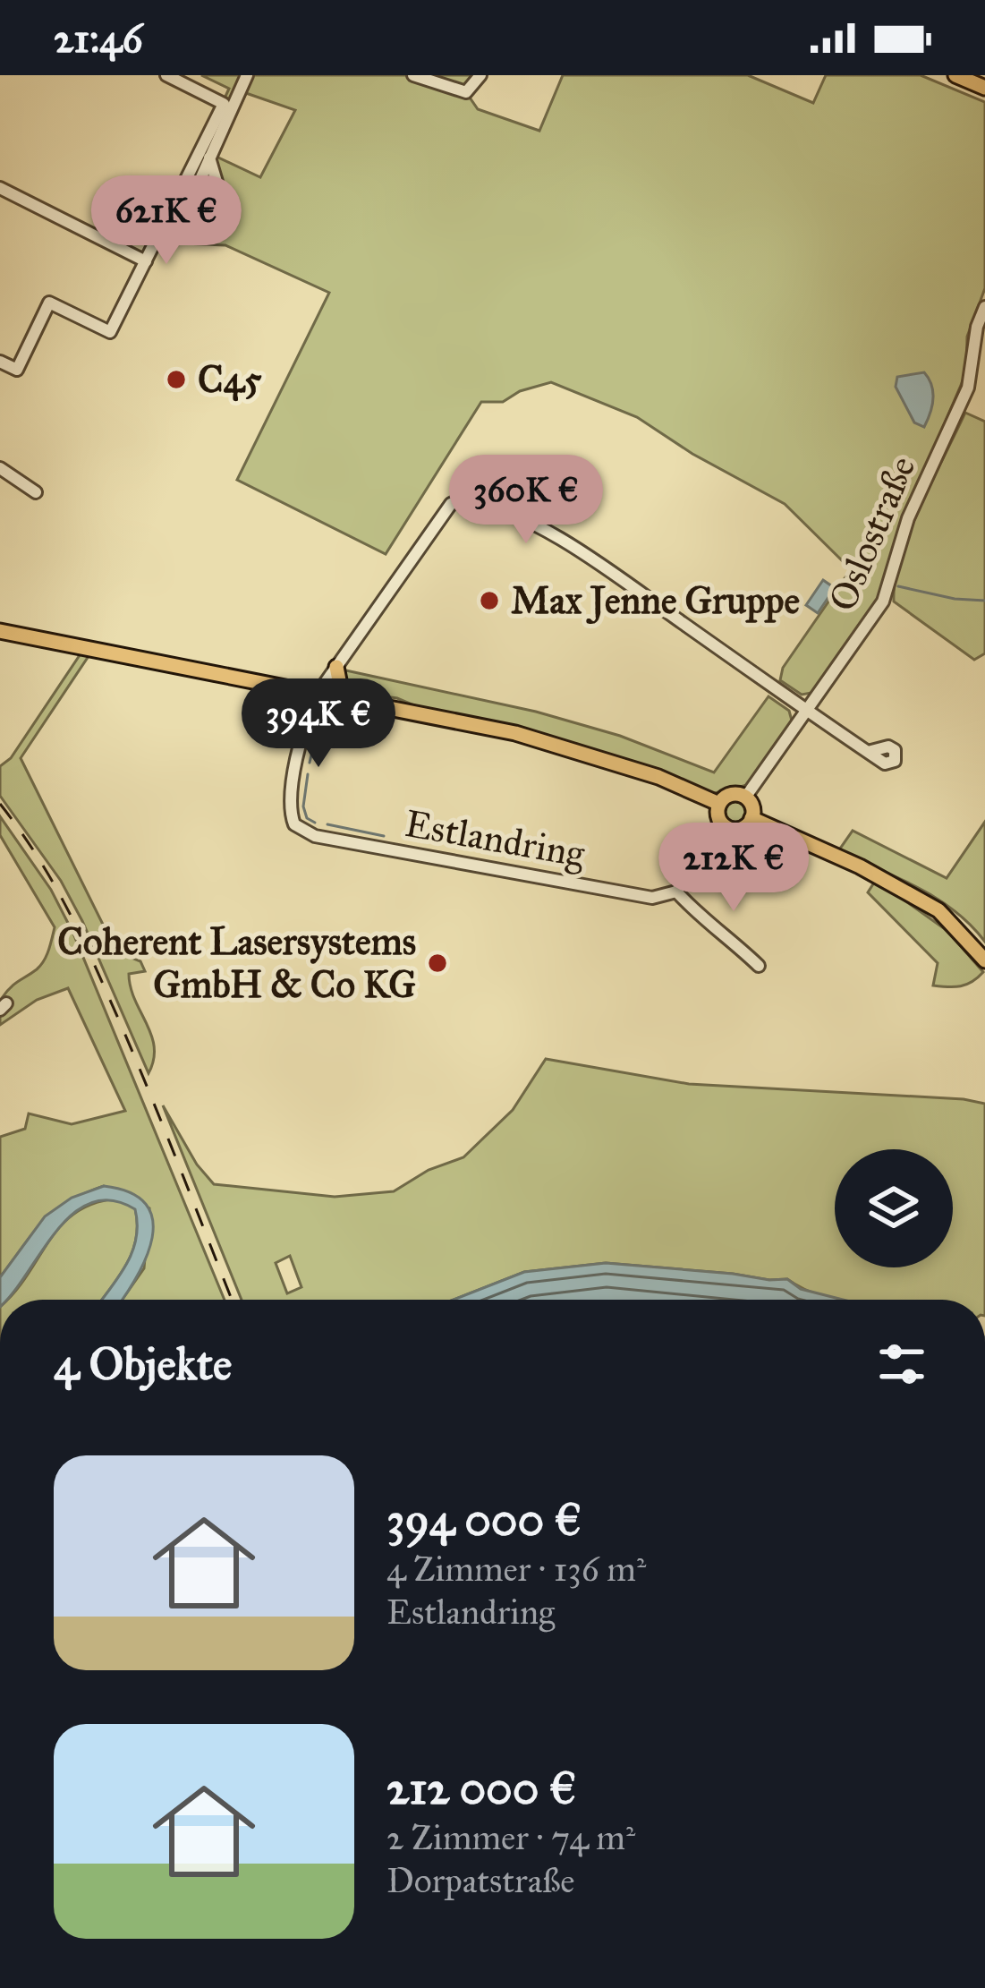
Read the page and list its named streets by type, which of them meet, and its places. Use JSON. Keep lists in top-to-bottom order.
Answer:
{
  "streets": {
    "street": ["Oslostraße", "Estlandring"]
  },
  "crossings": [
    ["Oslostraße", "Estlandring"]
  ],
  "places": ["C45", "Max Jenne Gruppe", "Coherent Lasersystems GmbH & Co KG"],
  "page": {
    "status": "21:46",
    "price": [
      "621K €",
      "360K €",
      "394K €",
      "212K €"
    ],
    "heading": "4 Objekte",
    "list": [
      {
        "name": "394 000 €",
        "note": "4 Zimmer · 136 m² · Estlandring"
      },
      {
        "name": "212 000 €",
        "note": "2 Zimmer · 74 m² · Dorpatstraße"
      }
    ]
  }
}
